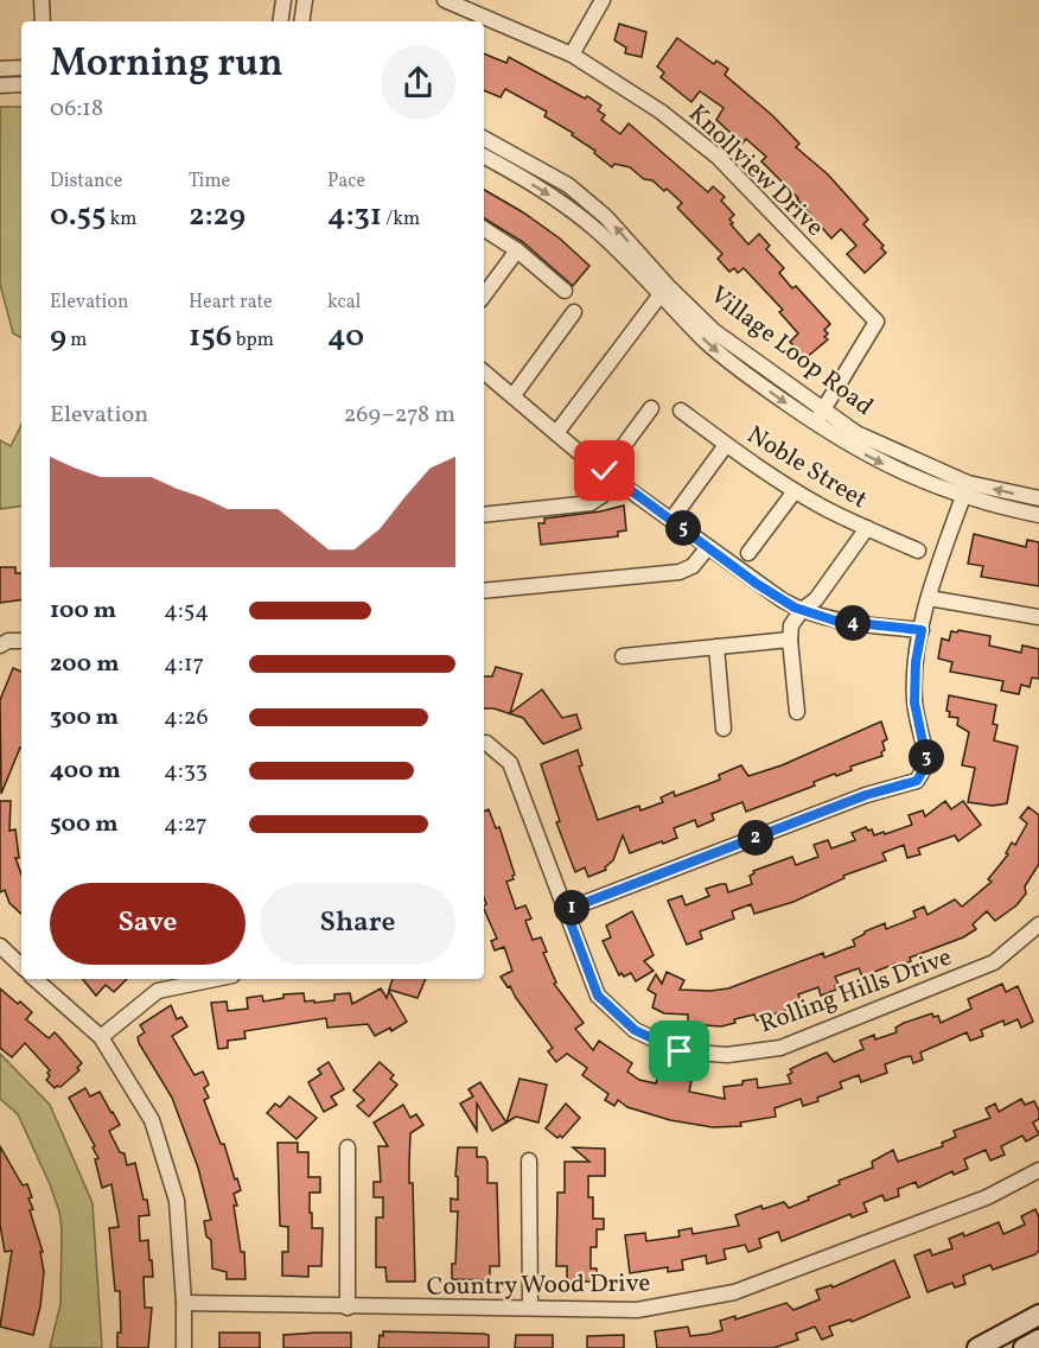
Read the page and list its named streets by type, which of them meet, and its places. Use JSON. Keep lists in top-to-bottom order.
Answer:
{
  "streets": {
    "street": [
      "Knollview Drive",
      "Village Loop Road",
      "Noble Street",
      "Rolling Hills Drive",
      "Country Wood Drive"
    ]
  },
  "crossings": [
    ["Knollview Drive", "Village Loop Road"]
  ],
  "page": {
    "heading": ["Morning run", "06:18"],
    "stats": [
      ["Distance", "0.55 km"],
      ["Time", "2:29"],
      ["Pace", "4:31 /km"],
      ["Elevation", "9 m"],
      ["Heart rate", "156 bpm"],
      ["kcal", "40"]
    ],
    "chart": ["Elevation", "269–278 m"],
    "pins": [
      "5",
      "4",
      "3",
      "2",
      "1"
    ],
    "list": [
      {
        "name": "100 m",
        "note": "4:54"
      },
      {
        "name": "200 m",
        "note": "4:17"
      },
      {
        "name": "300 m",
        "note": "4:26"
      },
      {
        "name": "400 m",
        "note": "4:33"
      },
      {
        "name": "500 m",
        "note": "4:27"
      }
    ],
    "buttons": ["Save", "Share"]
  }
}
